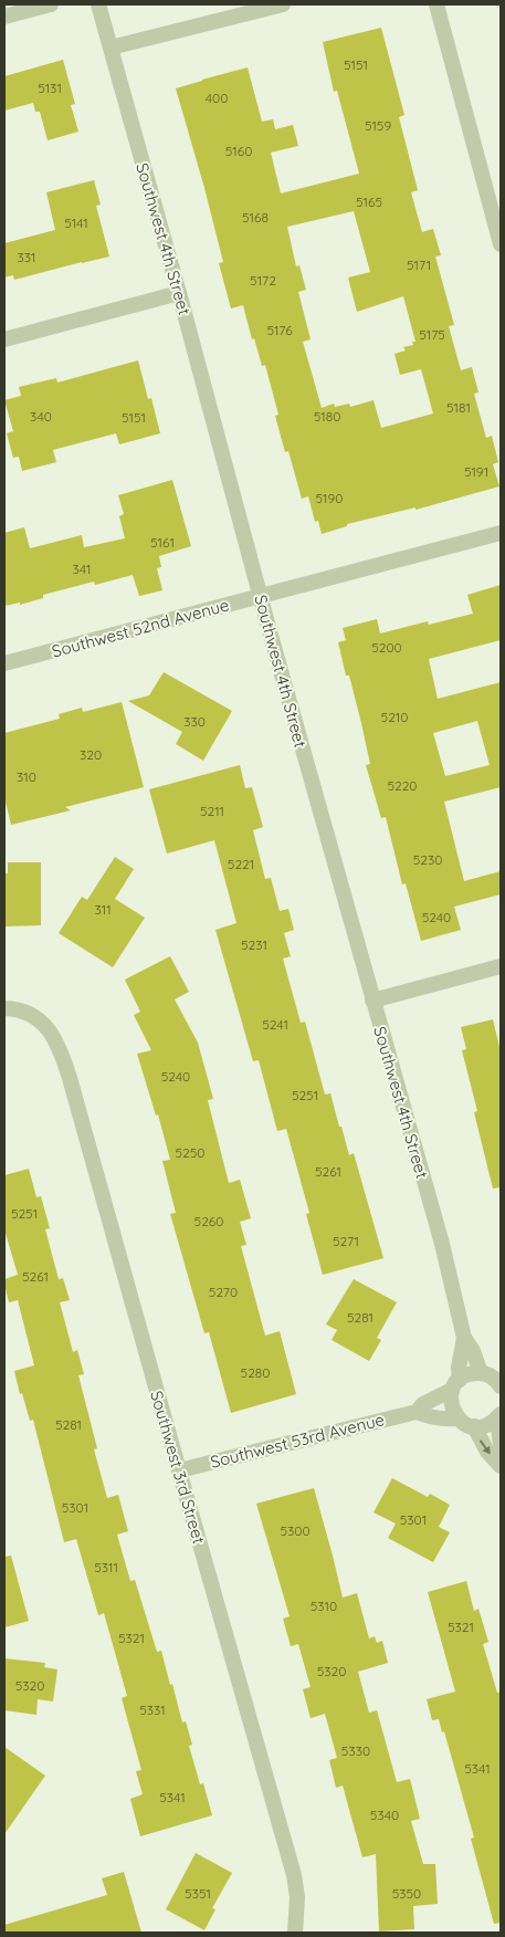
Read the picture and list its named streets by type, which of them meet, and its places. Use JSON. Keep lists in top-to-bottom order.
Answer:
{
  "streets": {
    "street": [
      "Southwest 4th Street",
      "Southwest 52nd Avenue",
      "Southwest 53rd Avenue",
      "Southwest 3rd Street"
    ]
  },
  "crossings": [
    ["Southwest 4th Street", "Southwest 52nd Avenue"],
    ["Southwest 4th Street", "Southwest 53rd Avenue"],
    ["Southwest 53rd Avenue", "Southwest 3rd Street"]
  ],
  "house_numbers": [
    "5151",
    "5131",
    "400",
    "5159",
    "5160",
    "5165",
    "5168",
    "5141",
    "331",
    "5171",
    "5172",
    "5176",
    "5175",
    "5181",
    "340",
    "5180",
    "5151",
    "5191",
    "5190",
    "5161",
    "341",
    "5200",
    "5210",
    "330",
    "320",
    "310",
    "5220",
    "5211",
    "5230",
    "5221",
    "311",
    "5240",
    "5231",
    "5241",
    "5240",
    "5251",
    "5250",
    "5261",
    "5251",
    "5260",
    "5271",
    "5261",
    "5270",
    "5281",
    "5280",
    "5281",
    "5301",
    "5301",
    "5300",
    "5311",
    "5310",
    "5321",
    "5321",
    "5320",
    "5320",
    "5331",
    "5330",
    "5341",
    "5341",
    "5340",
    "5351",
    "5350"
  ]
}
